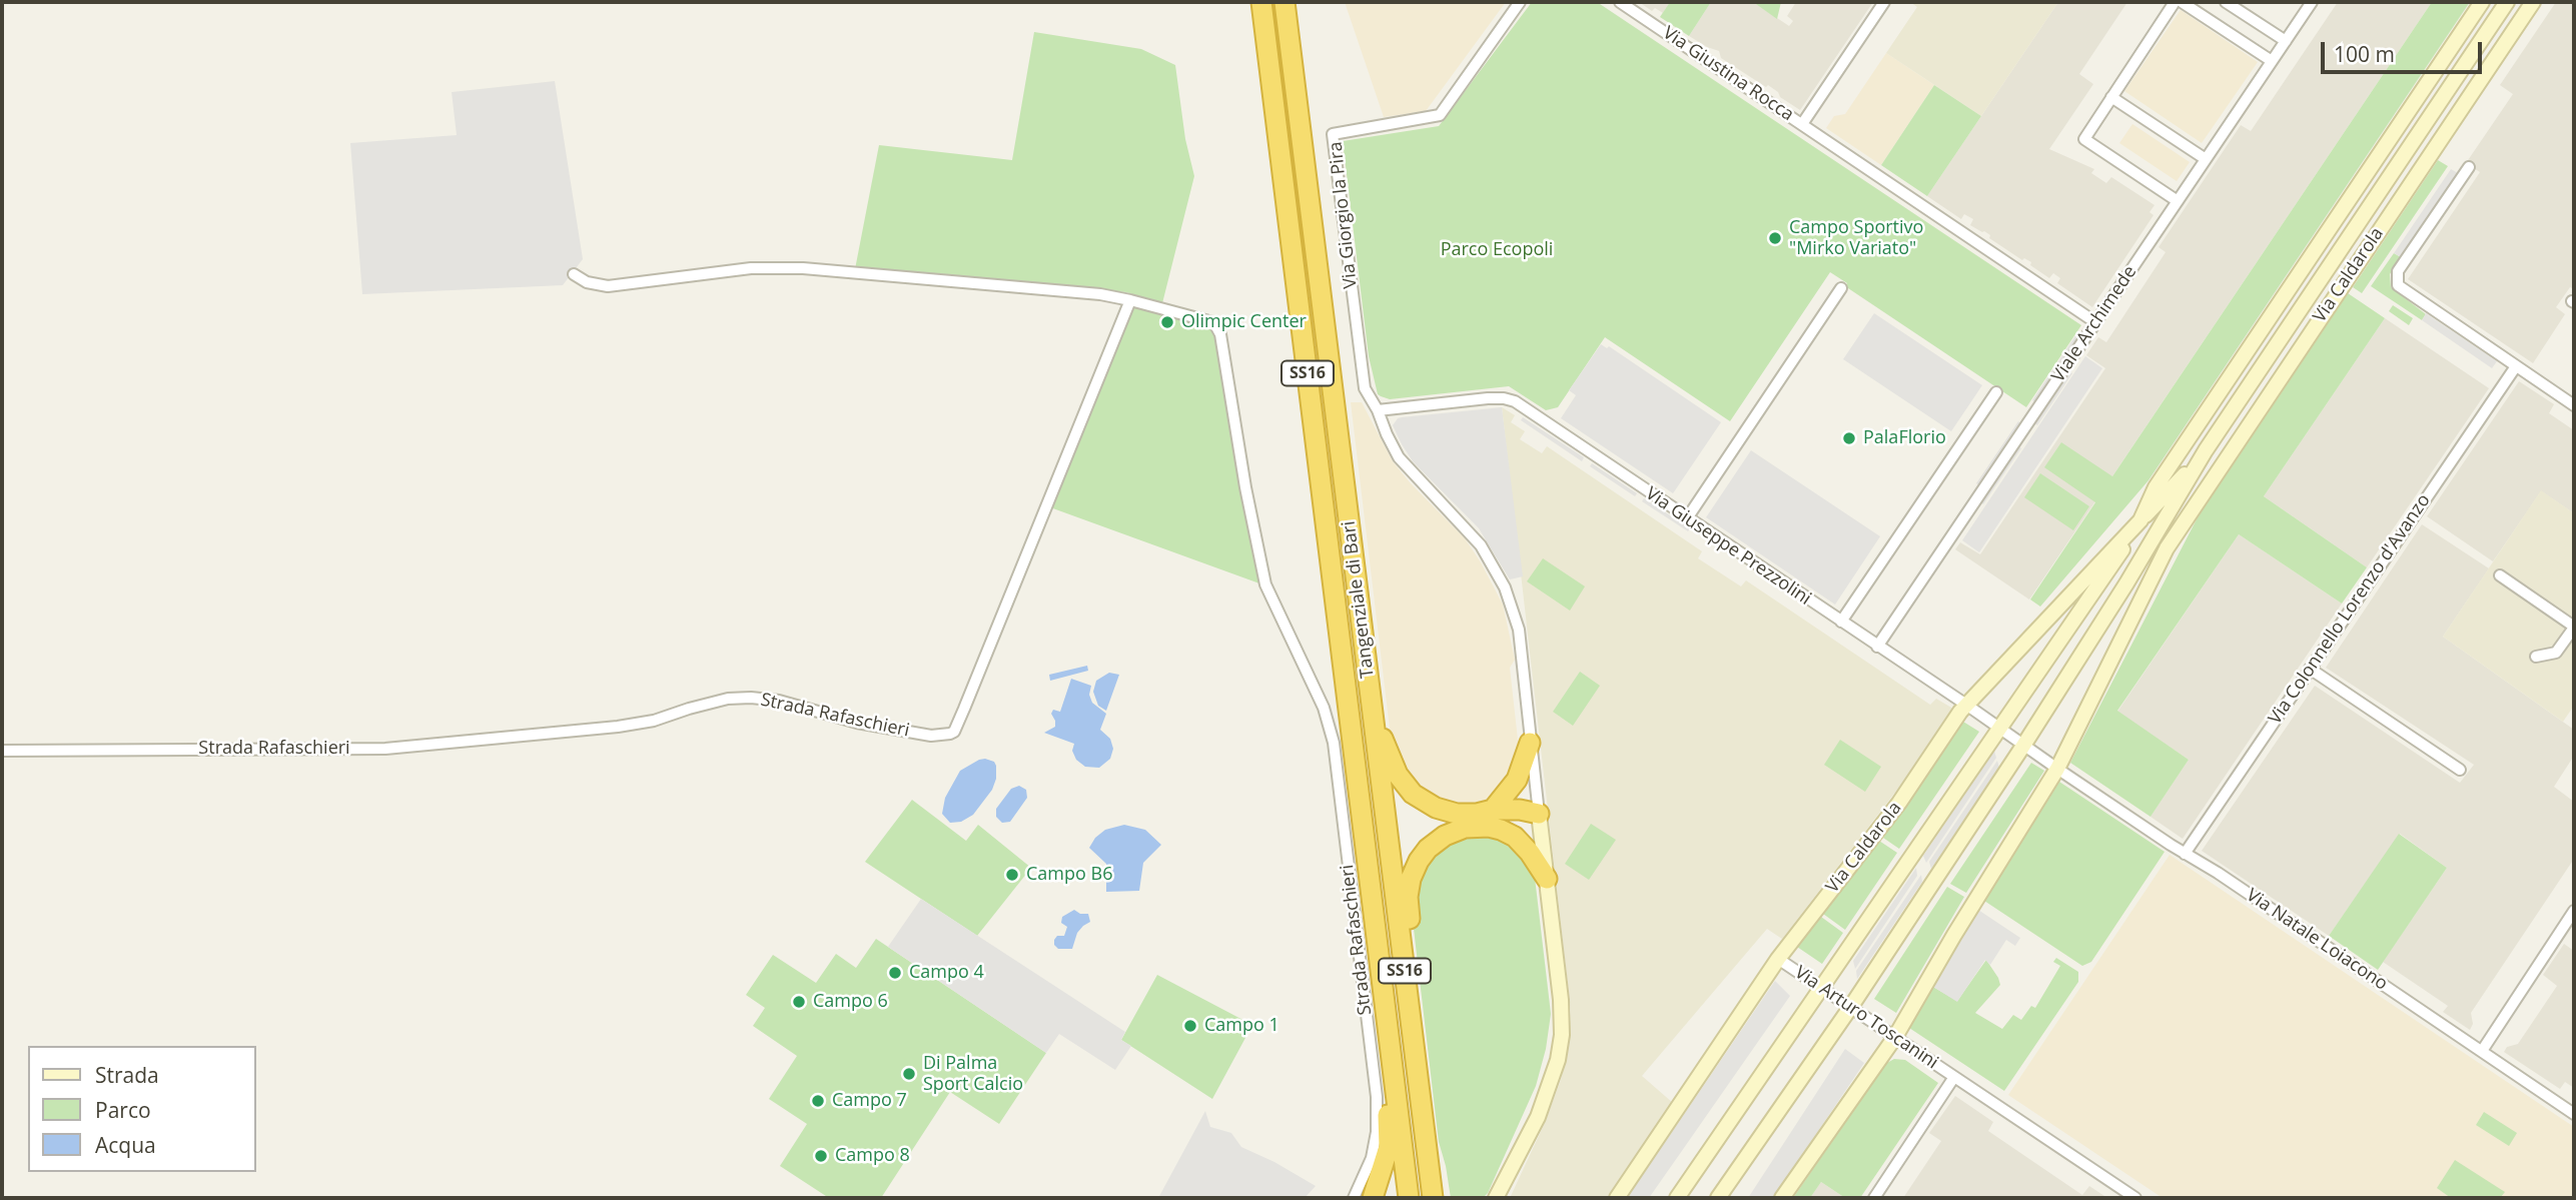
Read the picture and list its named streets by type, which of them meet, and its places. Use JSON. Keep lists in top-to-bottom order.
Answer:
{
  "streets": {
    "highway": ["SS16", "Tangenziale di Bari"],
    "street": [
      "Via Giustina Rocca",
      "Via Giorgio la Pira",
      "Via Caldarola",
      "Viale Archimede",
      "Via Giuseppe Prezzolini",
      "Via Colonnello Lorenzo d'Avanzo",
      "Strada Rafaschieri",
      "Via Natale Loiacono",
      "Via Arturo Toscanini"
    ]
  },
  "crossings": [
    ["Via Giustina Rocca", "Viale Archimede"],
    ["Via Giorgio la Pira", "Via Giuseppe Prezzolini"],
    ["Via Caldarola", "Via Giuseppe Prezzolini"],
    ["Via Caldarola", "Via Natale Loiacono"],
    ["Via Caldarola", "Via Arturo Toscanini"],
    ["Viale Archimede", "Via Giuseppe Prezzolini"],
    ["Via Giuseppe Prezzolini", "Via Natale Loiacono"],
    ["Via Colonnello Lorenzo d'Avanzo", "Via Natale Loiacono"]
  ],
  "parks": ["Parco Ecopoli"],
  "places": [
    "Campo Sportivo \"Mirko Variato\"",
    "Olimpic Center",
    "PalaFlorio",
    "Campo B6",
    "Campo 4",
    "Campo 6",
    "Campo 1",
    "Di Palma Sport Calcio",
    "Campo 7",
    "Campo 8"
  ],
  "legend": ["Strada", "Parco", "Acqua"],
  "scale_bar": "100 m"
}
